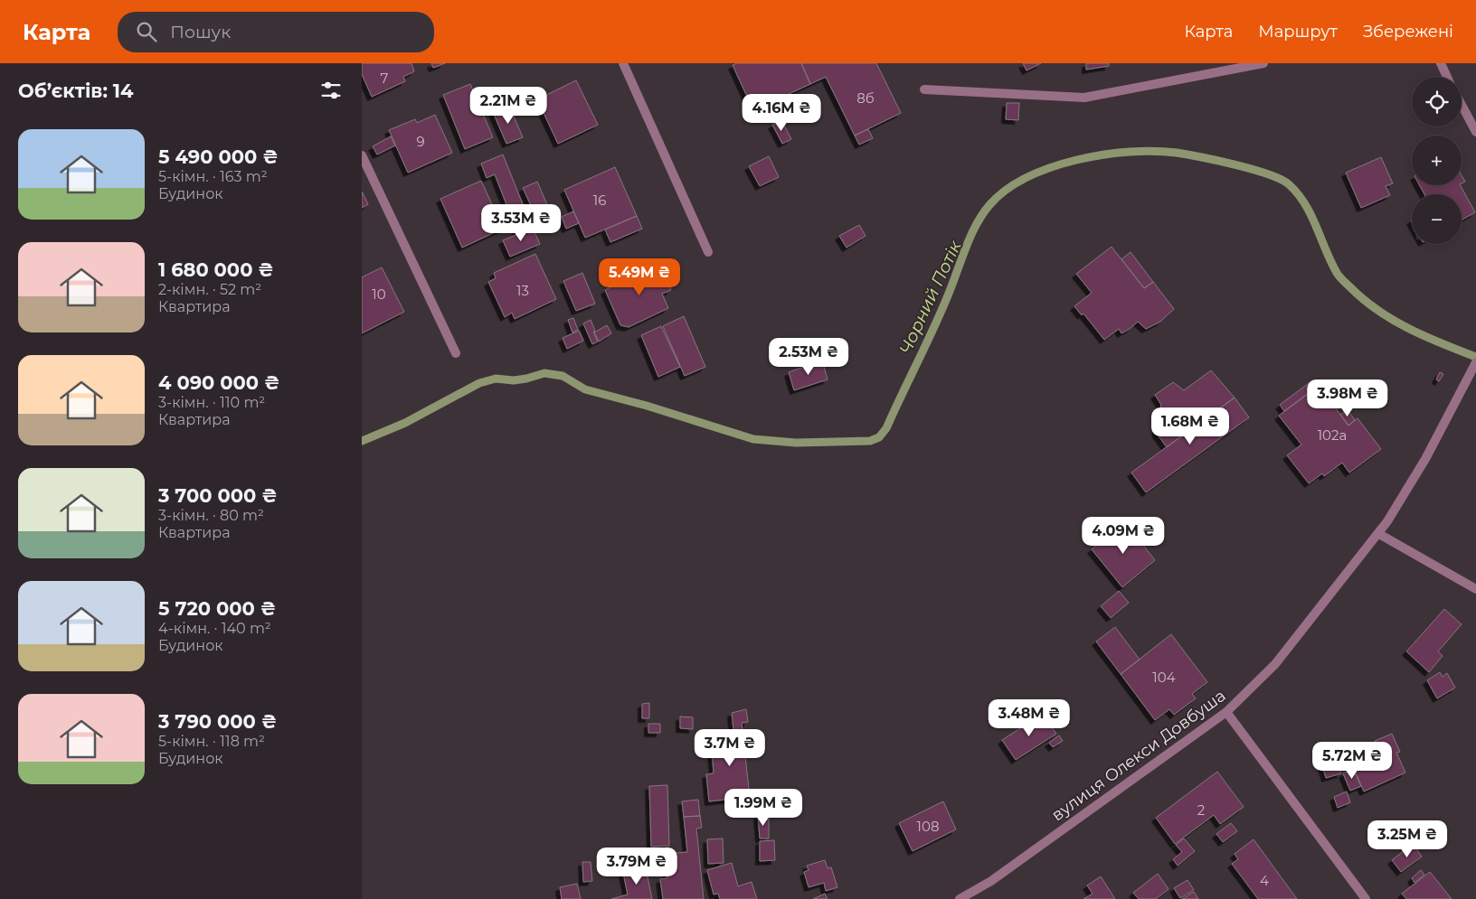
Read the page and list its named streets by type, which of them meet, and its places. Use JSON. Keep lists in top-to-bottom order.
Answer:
{
  "streets": {
    "street": ["вулиця Олекси Довбуша"]
  },
  "water": ["Чорний Потік"],
  "house_numbers": [
    "7",
    "8б",
    "9",
    "16",
    "13",
    "10",
    "102а",
    "104",
    "2",
    "108",
    "4"
  ],
  "page": {
    "header": "Карта",
    "search": "Пошук",
    "nav": ["Карта", "Маршрут", "Збережені"],
    "heading": "Об’єктів: 14",
    "map_buttons": ["+", "−"],
    "price": [
      "2.21M ₴",
      "4.16M ₴",
      "3.53M ₴",
      "5.49M ₴",
      "2.53M ₴",
      "3.98M ₴",
      "1.68M ₴",
      "4.09M ₴",
      "3.48M ₴",
      "3.7M ₴",
      "5.72M ₴",
      "1.99M ₴",
      "3.25M ₴",
      "3.79M ₴"
    ],
    "list": [
      {
        "name": "5 490 000 ₴",
        "note": "5-кімн. · 163 m² · Будинок"
      },
      {
        "name": "1 680 000 ₴",
        "note": "2-кімн. · 52 m² · Квартира"
      },
      {
        "name": "4 090 000 ₴",
        "note": "3-кімн. · 110 m² · Квартира"
      },
      {
        "name": "3 700 000 ₴",
        "note": "3-кімн. · 80 m² · Квартира"
      },
      {
        "name": "5 720 000 ₴",
        "note": "4-кімн. · 140 m² · Будинок"
      },
      {
        "name": "3 790 000 ₴",
        "note": "5-кімн. · 118 m² · Будинок"
      }
    ]
  }
}
